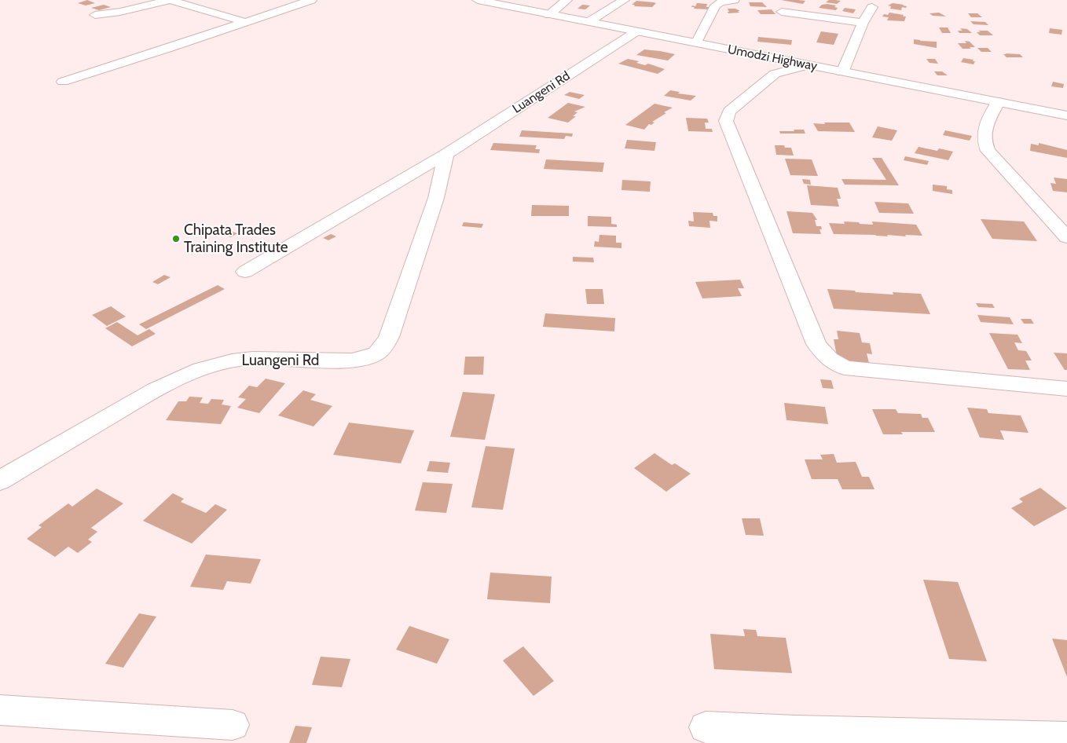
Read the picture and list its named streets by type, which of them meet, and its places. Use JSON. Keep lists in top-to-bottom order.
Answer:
{
  "streets": {
    "main road": ["Umodzi Highway", "Luangeni Rd"]
  },
  "crossings": [
    ["Umodzi Highway", "Luangeni Rd"]
  ],
  "places": ["Chipata Trades Training Institute"]
}
